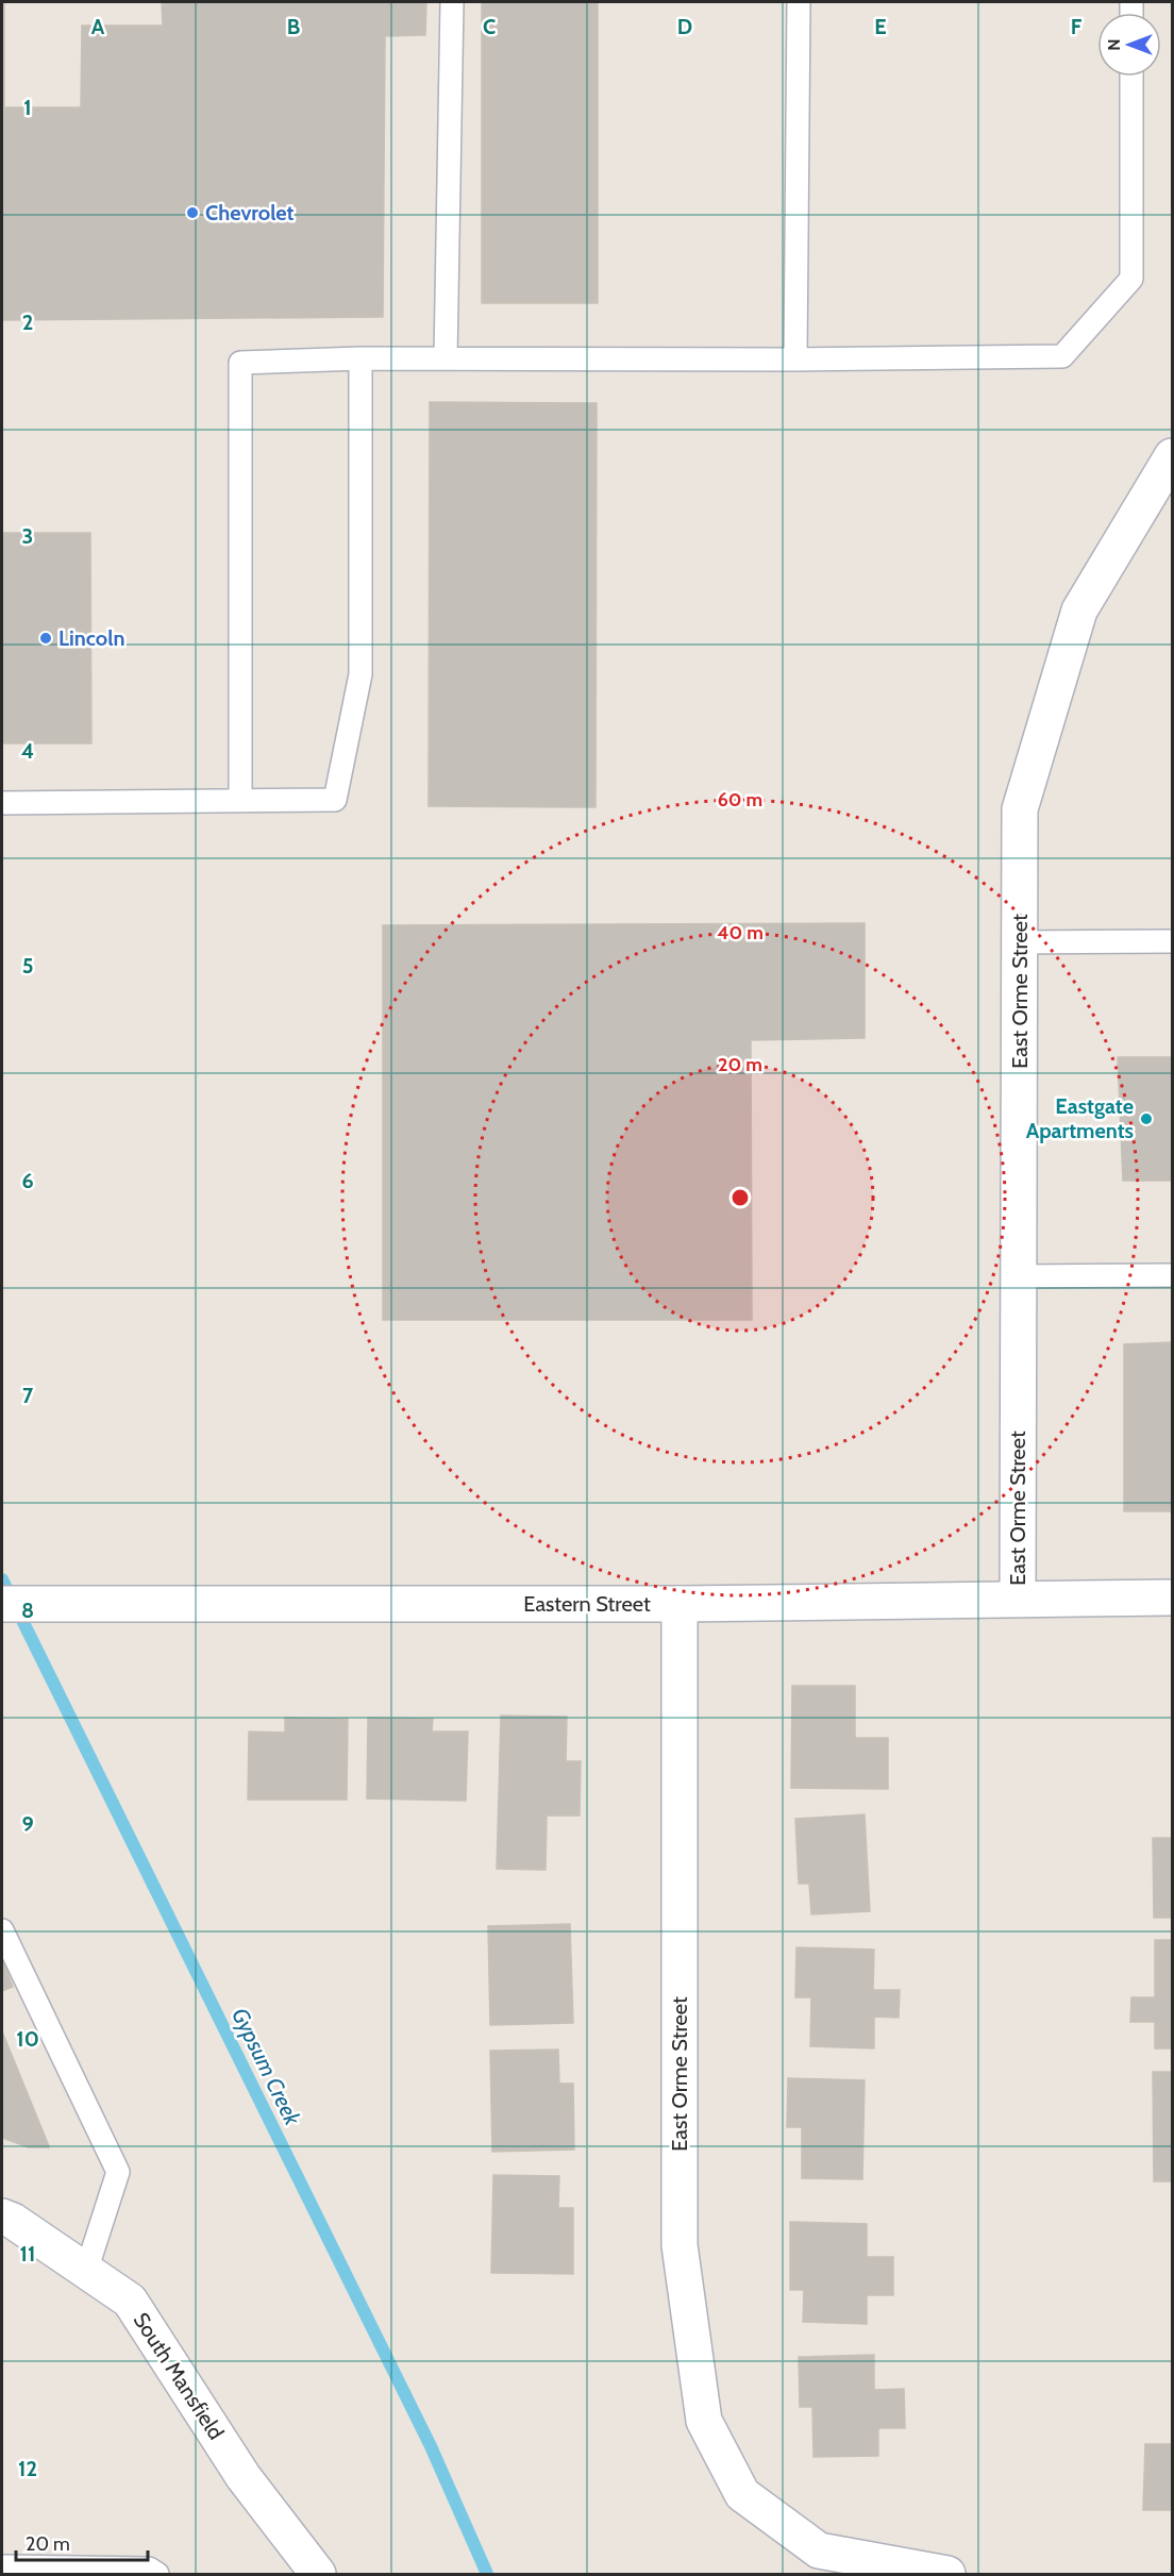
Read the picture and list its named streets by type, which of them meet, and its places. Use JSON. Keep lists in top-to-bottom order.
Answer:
{
  "streets": {
    "street": ["East Orme Street", "Eastern Street", "South Mansfield"]
  },
  "crossings": [
    ["East Orme Street", "Eastern Street"]
  ],
  "water": ["Gypsum Creek"],
  "places": ["Chevrolet", "Lincoln", "Eastgate Apartments"],
  "scale_bar": "20 m",
  "north": "left",
  "grid": {
    "columns": [
      "A",
      "B",
      "C",
      "D",
      "E",
      "F"
    ],
    "rows": [
      "1",
      "2",
      "3",
      "4",
      "5",
      "6",
      "7",
      "8",
      "9",
      "10",
      "11",
      "12"
    ]
  },
  "rings": ["60 m", "40 m", "20 m"]
}
